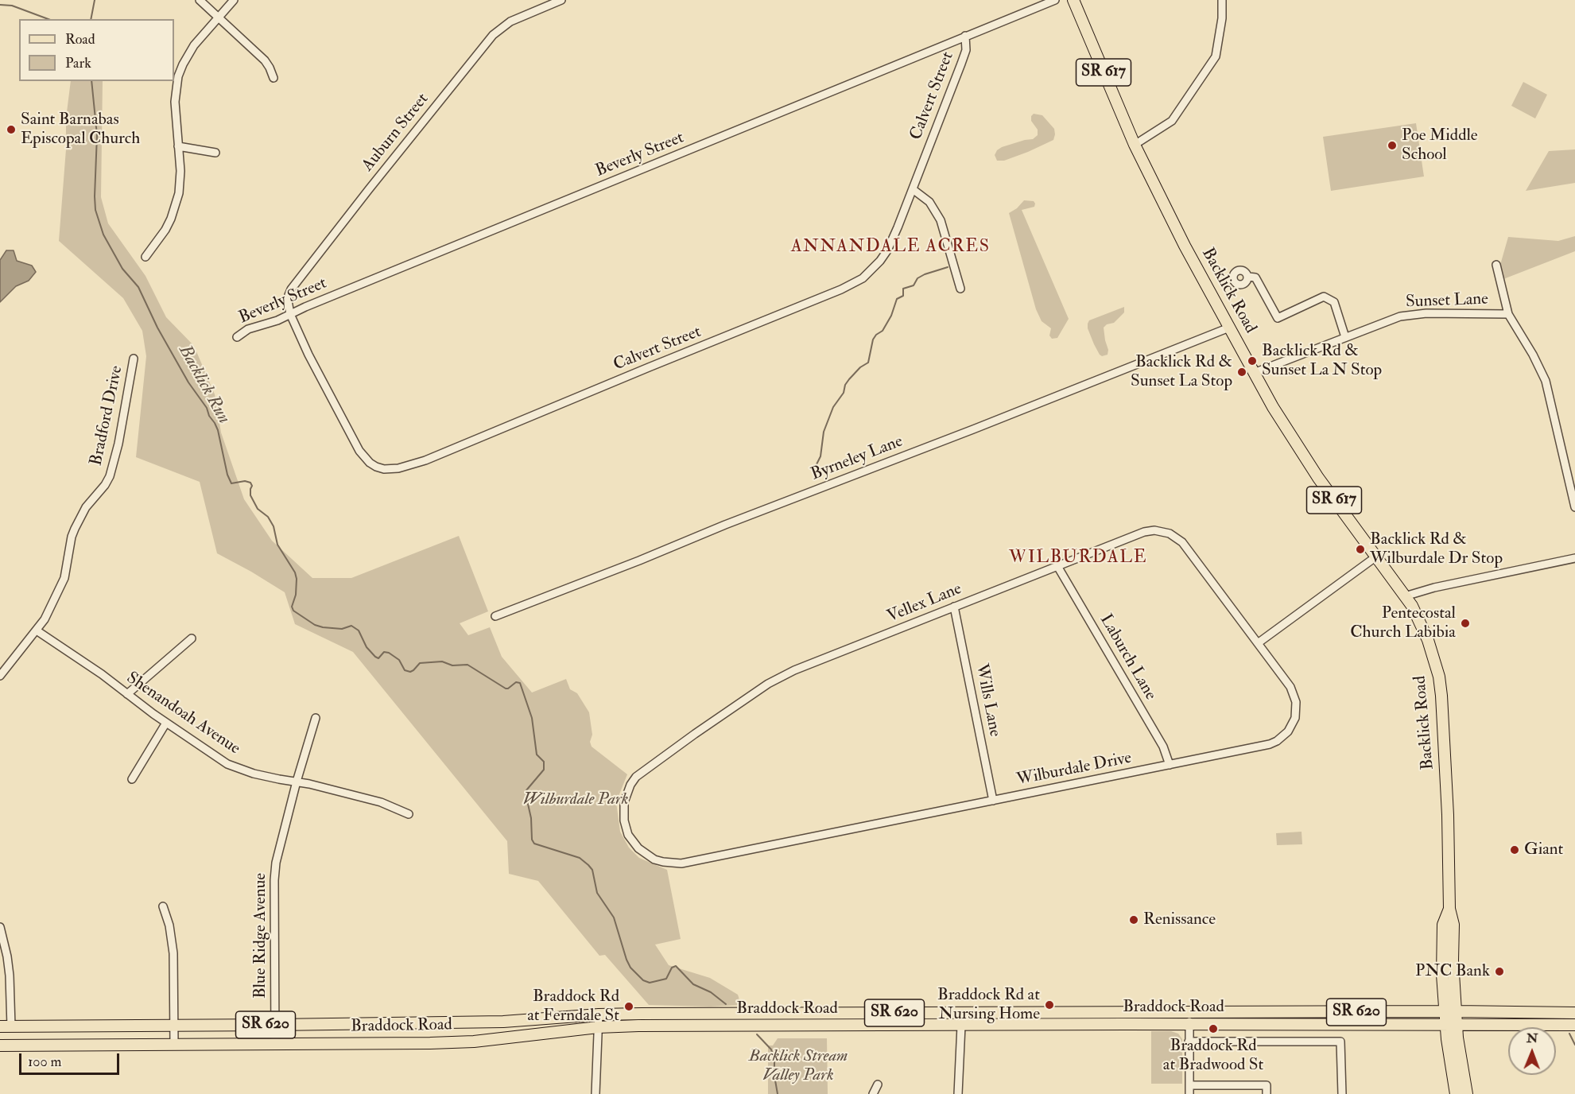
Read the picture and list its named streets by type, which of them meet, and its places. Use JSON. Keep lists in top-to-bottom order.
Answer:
{
  "streets": {
    "main road": [
      "SR 617",
      "Backlick Road",
      "Braddock Road",
      "SR 620"
    ],
    "street": [
      "Calvert Street",
      "Auburn Street",
      "Beverly Street",
      "Sunset Lane",
      "Bradford Drive",
      "Byrneley Lane",
      "Vellex Lane",
      "Laburch Lane",
      "Wills Lane",
      "Shenandoah Avenue",
      "Wilburdale Drive",
      "Blue Ridge Avenue"
    ]
  },
  "crossings": [
    ["Calvert Street", "Auburn Street"],
    ["Calvert Street", "Beverly Street"],
    ["Auburn Street", "Beverly Street"],
    ["Backlick Road", "Sunset Lane"],
    ["Backlick Road", "Byrneley Lane"],
    ["Backlick Road", "Braddock Road"],
    ["Bradford Drive", "Shenandoah Avenue"],
    ["Vellex Lane", "Laburch Lane"],
    ["Vellex Lane", "Wills Lane"],
    ["Vellex Lane", "Wilburdale Drive"],
    ["Laburch Lane", "Wilburdale Drive"],
    ["Wills Lane", "Wilburdale Drive"],
    ["Shenandoah Avenue", "Blue Ridge Avenue"],
    ["Blue Ridge Avenue", "Braddock Road"]
  ],
  "districts": ["ANNANDALE ACRES", "WILBURDALE"],
  "water": ["Backlick Run"],
  "parks": ["Wilburdale Park", "Backlick Stream Valley Park"],
  "places": [
    "Saint Barnabas Episcopal Church",
    "Poe Middle School",
    "Backlick Rd & Sunset La N Stop",
    "Backlick Rd & Sunset La Stop",
    "Backlick Rd & Wilburdale Dr Stop",
    "Pentecostal Church Labibia",
    "Giant",
    "Renissance",
    "PNC Bank",
    "Braddock Rd at Nursing Home",
    "Braddock Rd at Ferndale St",
    "Braddock Rd at Bradwood St"
  ],
  "legend": ["Road", "Park"],
  "scale_bar": "100 m",
  "north": "top"
}
